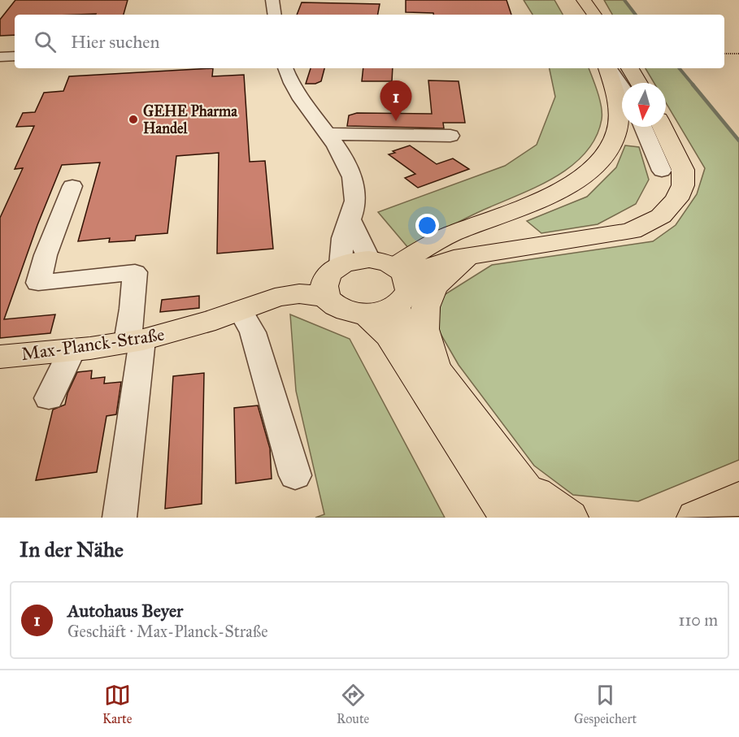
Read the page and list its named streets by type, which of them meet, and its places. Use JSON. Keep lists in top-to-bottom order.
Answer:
{
  "streets": {
    "main road": ["Max-Planck-Straße"]
  },
  "places": ["GEHE Pharma Handel"],
  "north": "bottom",
  "page": {
    "search": "Hier suchen",
    "pins": "1",
    "heading": "In der Nähe",
    "list": [
      {
        "mark": "1",
        "name": "Autohaus Beyer",
        "note": "Geschäft · Max-Planck-Straße",
        "value": "110 m"
      }
    ],
    "nav": ["Karte", "Route", "Gespeichert"]
  }
}
